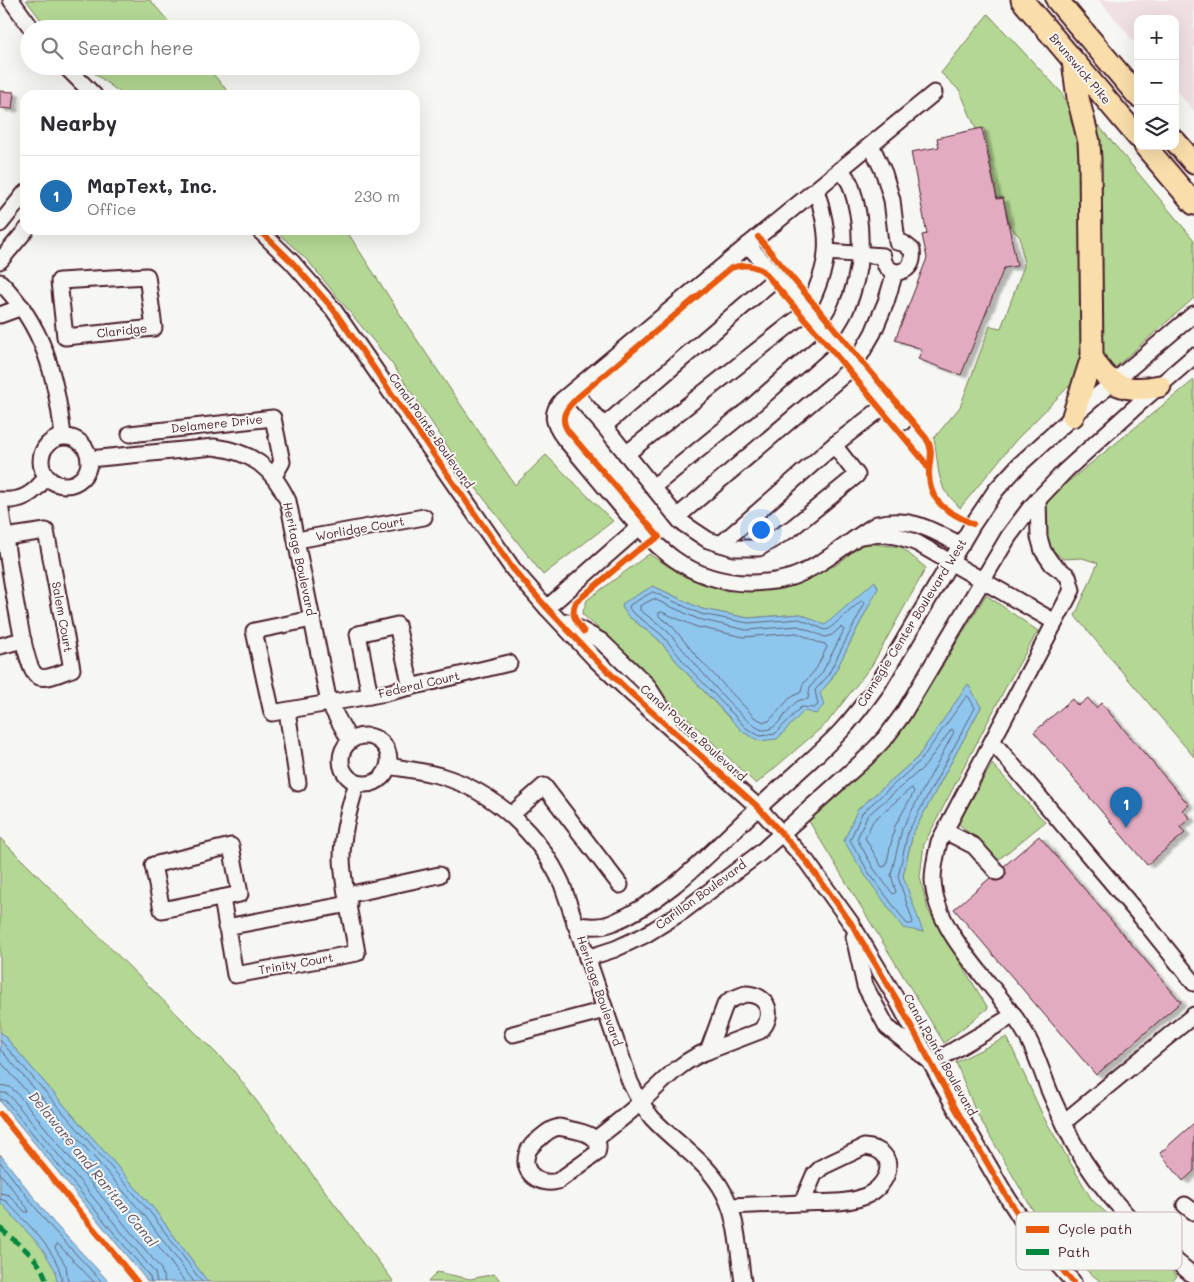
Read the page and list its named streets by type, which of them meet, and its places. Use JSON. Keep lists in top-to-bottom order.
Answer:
{
  "streets": {
    "highway": ["Brunswick Pike"],
    "street": [
      "Claridge",
      "Delamere Drive",
      "Canal Pointe Boulevard",
      "Worlidge Court",
      "Heritage Boulevard",
      "Salem Court",
      "Carnegie Center Boulevard West",
      "Federal Court",
      "Carillon Boulevard",
      "Trinity Court"
    ]
  },
  "crossings": [
    ["Delamere Drive", "Heritage Boulevard"],
    ["Canal Pointe Boulevard", "Carnegie Center Boulevard West"],
    ["Canal Pointe Boulevard", "Carillon Boulevard"],
    ["Worlidge Court", "Heritage Boulevard"],
    ["Heritage Boulevard", "Federal Court"],
    ["Heritage Boulevard", "Carillon Boulevard"],
    ["Heritage Boulevard", "Trinity Court"],
    ["Carnegie Center Boulevard West", "Carillon Boulevard"]
  ],
  "water": ["Delaware and Raritan Canal"],
  "legend": ["Cycle path", "Path"],
  "page": {
    "map_buttons": ["+", "−"],
    "search": "Search here",
    "heading": "Nearby",
    "list": [
      {
        "mark": "1",
        "name": "MapText, Inc.",
        "note": "Office",
        "value": "230 m"
      }
    ],
    "pins": "1"
  }
}
